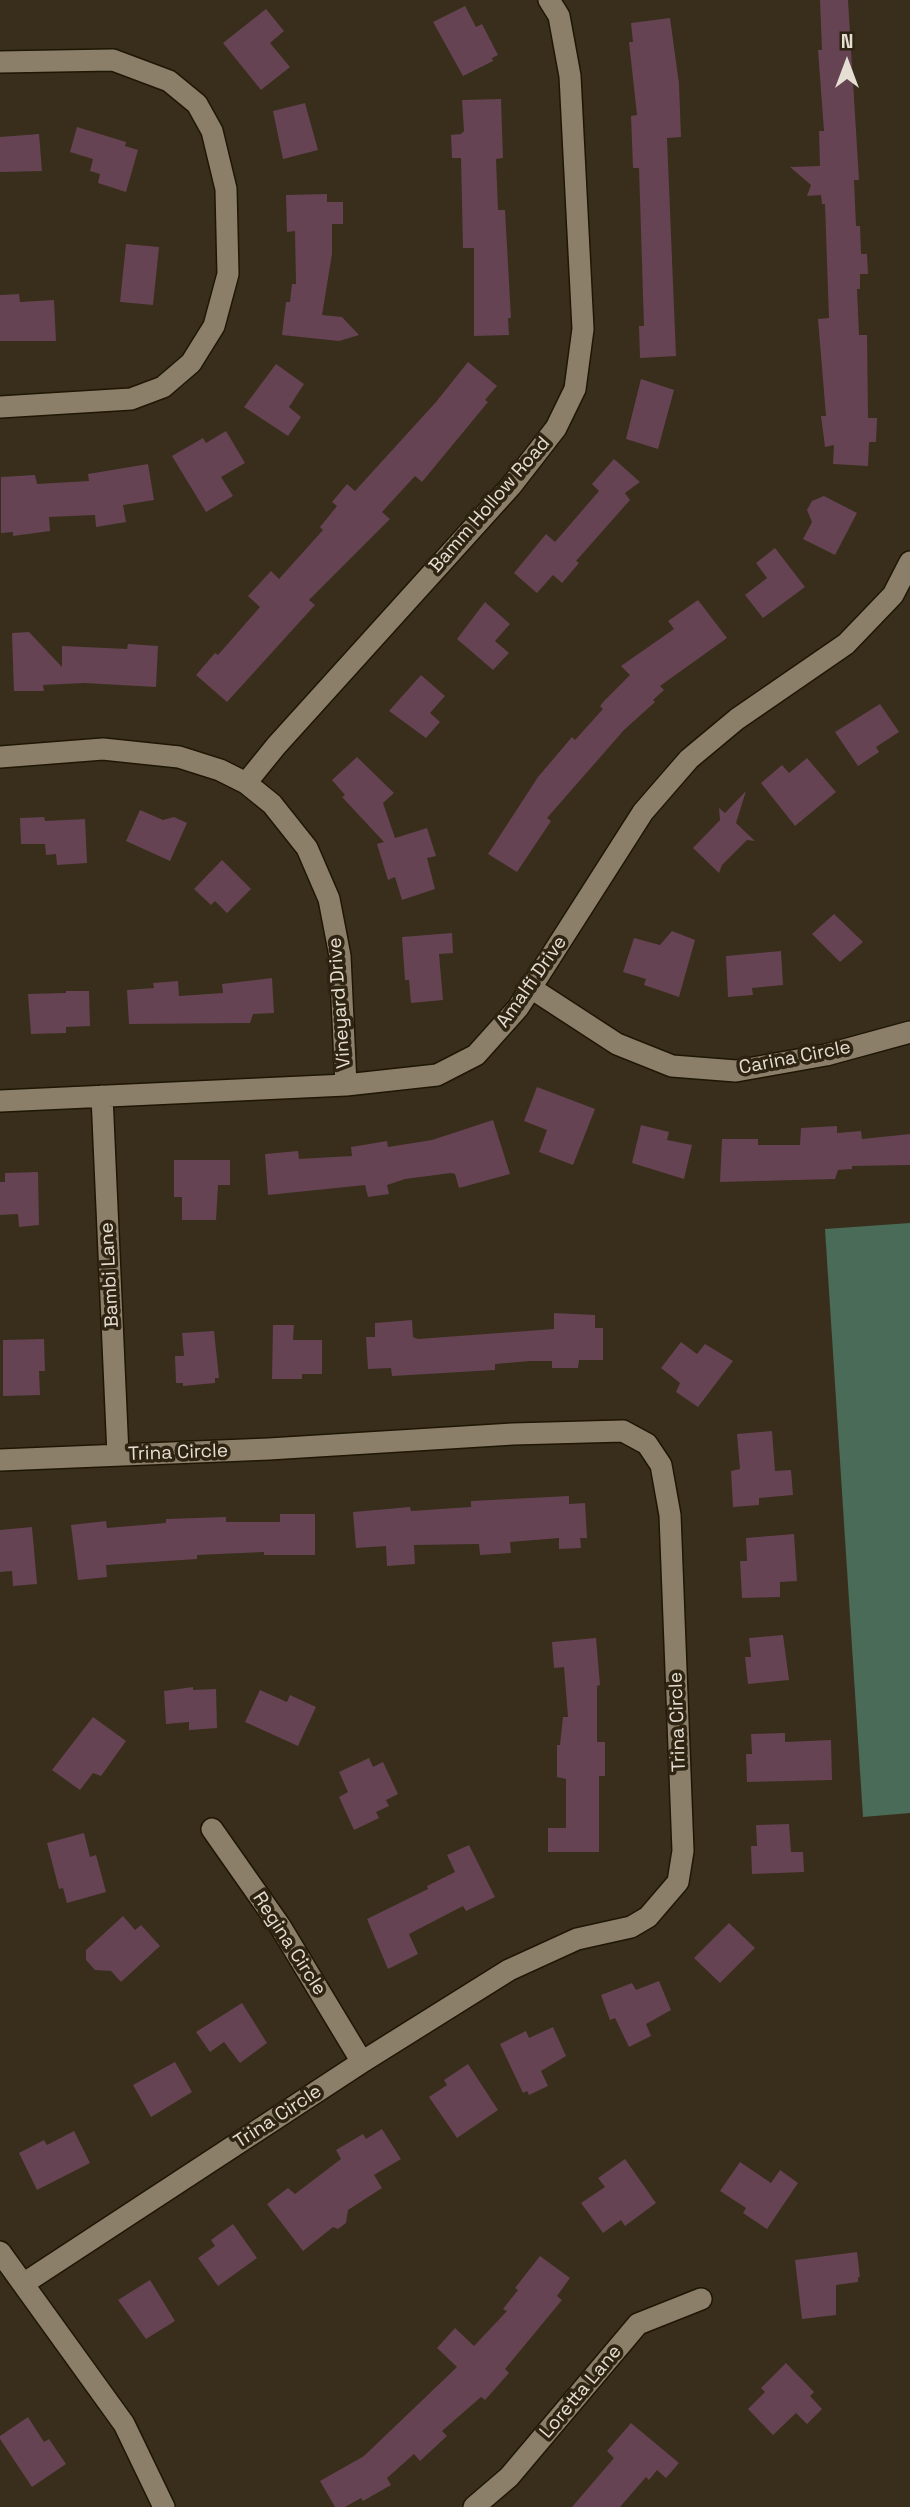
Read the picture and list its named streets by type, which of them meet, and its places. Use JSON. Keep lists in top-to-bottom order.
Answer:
{
  "streets": {
    "street": [
      "Bamm Hollow Road",
      "Amalfi Drive",
      "Vineyard Drive",
      "Carina Circle",
      "Bambi Lane",
      "Trina Circle",
      "Regina Circle",
      "Loretta Lane"
    ]
  },
  "crossings": [
    ["Bamm Hollow Road", "Vineyard Drive"],
    ["Amalfi Drive", "Vineyard Drive"],
    ["Amalfi Drive", "Carina Circle"],
    ["Amalfi Drive", "Bambi Lane"],
    ["Bambi Lane", "Trina Circle"],
    ["Trina Circle", "Regina Circle"]
  ],
  "north": "top"
}
